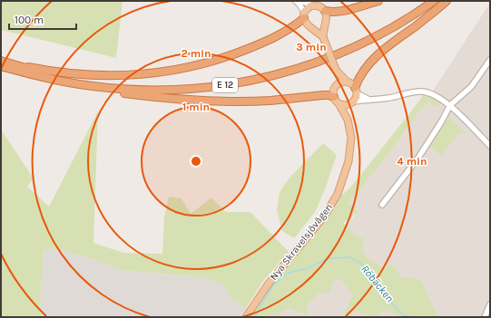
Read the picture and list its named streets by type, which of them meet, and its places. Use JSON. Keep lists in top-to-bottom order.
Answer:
{
  "streets": {
    "highway": ["E 12"],
    "main road": ["Nya Skravelsjövägen"]
  },
  "water": ["Röbäcken"],
  "scale_bar": "100 m",
  "rings": [
    "3 min",
    "2 min",
    "1 min",
    "4 min"
  ]
}
